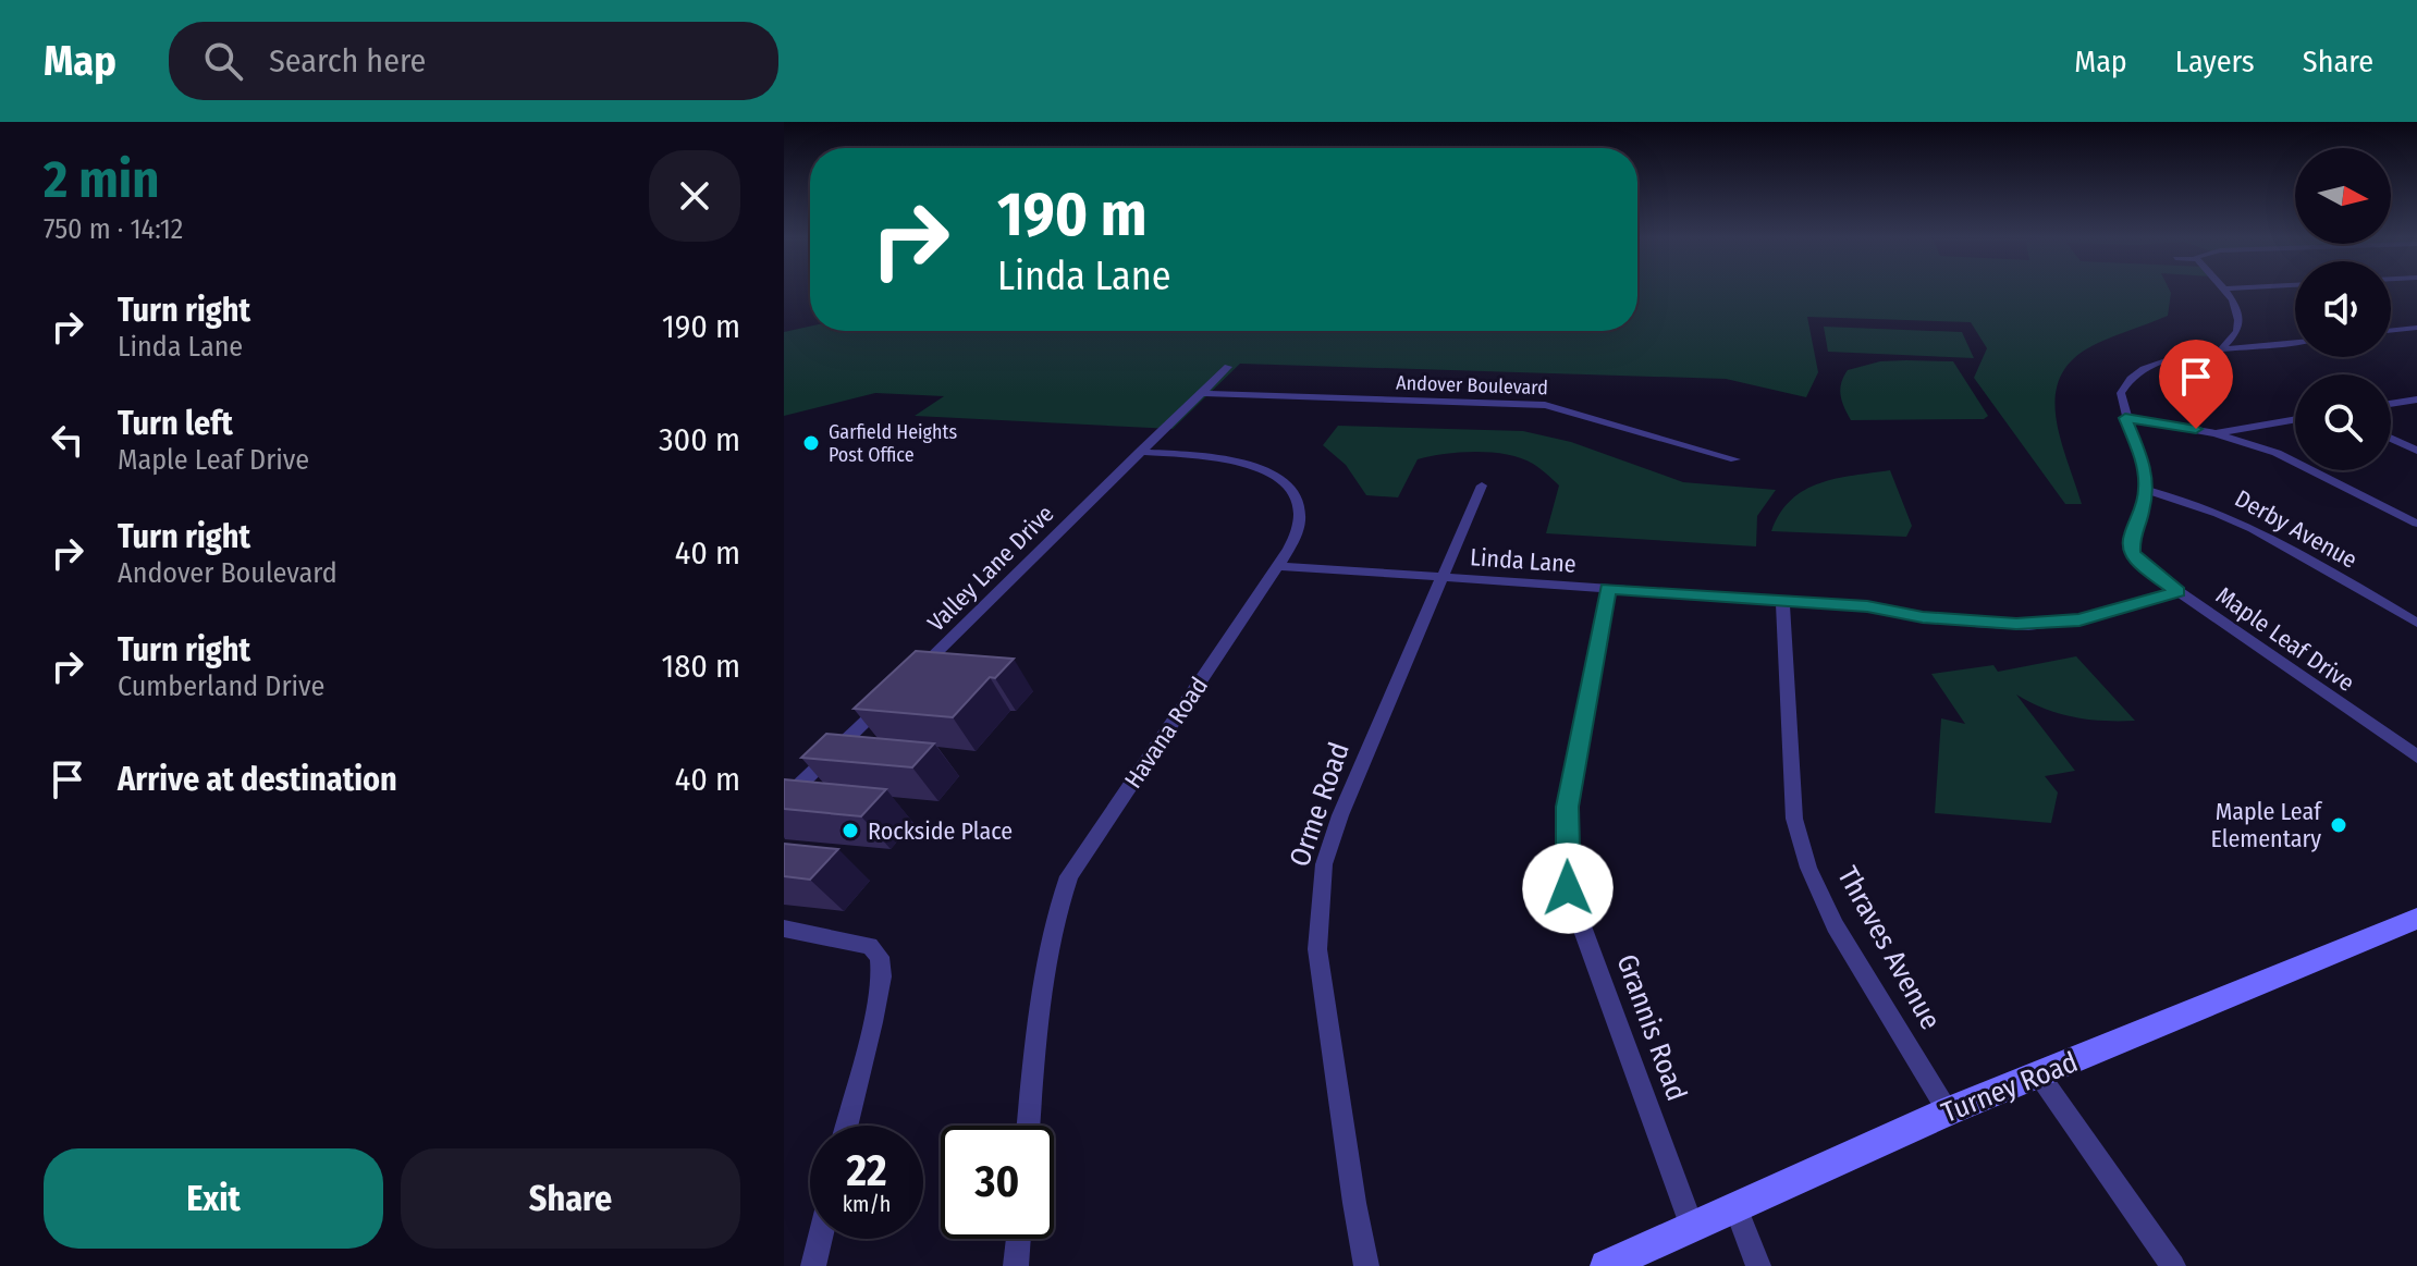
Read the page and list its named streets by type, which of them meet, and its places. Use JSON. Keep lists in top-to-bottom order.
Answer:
{
  "streets": {
    "main road": ["Turney Road"],
    "street": [
      "Andover Boulevard",
      "Derby Avenue",
      "Linda Lane",
      "Valley Lane Drive",
      "Maple Leaf Drive",
      "Havana Road",
      "Orme Road",
      "Thraves Avenue",
      "Grannis Road"
    ]
  },
  "crossings": [
    ["Andover Boulevard", "Valley Lane Drive"],
    ["Derby Avenue", "Maple Leaf Drive"],
    ["Linda Lane", "Maple Leaf Drive"],
    ["Linda Lane", "Havana Road"],
    ["Linda Lane", "Orme Road"],
    ["Linda Lane", "Thraves Avenue"],
    ["Linda Lane", "Grannis Road"],
    ["Valley Lane Drive", "Havana Road"],
    ["Thraves Avenue", "Turney Road"],
    ["Grannis Road", "Turney Road"]
  ],
  "places": ["Garfield Heights Post Office", "Maple Leaf Elementary", "Rockside Place"],
  "north": "right",
  "page": {
    "header": "Map",
    "search": "Search here",
    "nav": ["Map", "Layers", "Share"],
    "heading": ["2 min", "750 m · 14:12"],
    "turn": ["190 m", "Linda Lane"],
    "list": [
      {
        "name": "Turn right",
        "note": "Linda Lane",
        "value": "190 m"
      },
      {
        "name": "Turn left",
        "note": "Maple Leaf Drive",
        "value": "300 m"
      },
      {
        "name": "Turn right",
        "note": "Andover Boulevard",
        "value": "40 m"
      },
      {
        "name": "Turn right",
        "note": "Cumberland Drive",
        "value": "180 m"
      },
      {
        "name": "Arrive at destination",
        "value": "40 m"
      }
    ],
    "speed": "22 km/h",
    "limit": "30",
    "buttons": ["Exit", "Share"]
  }
}
